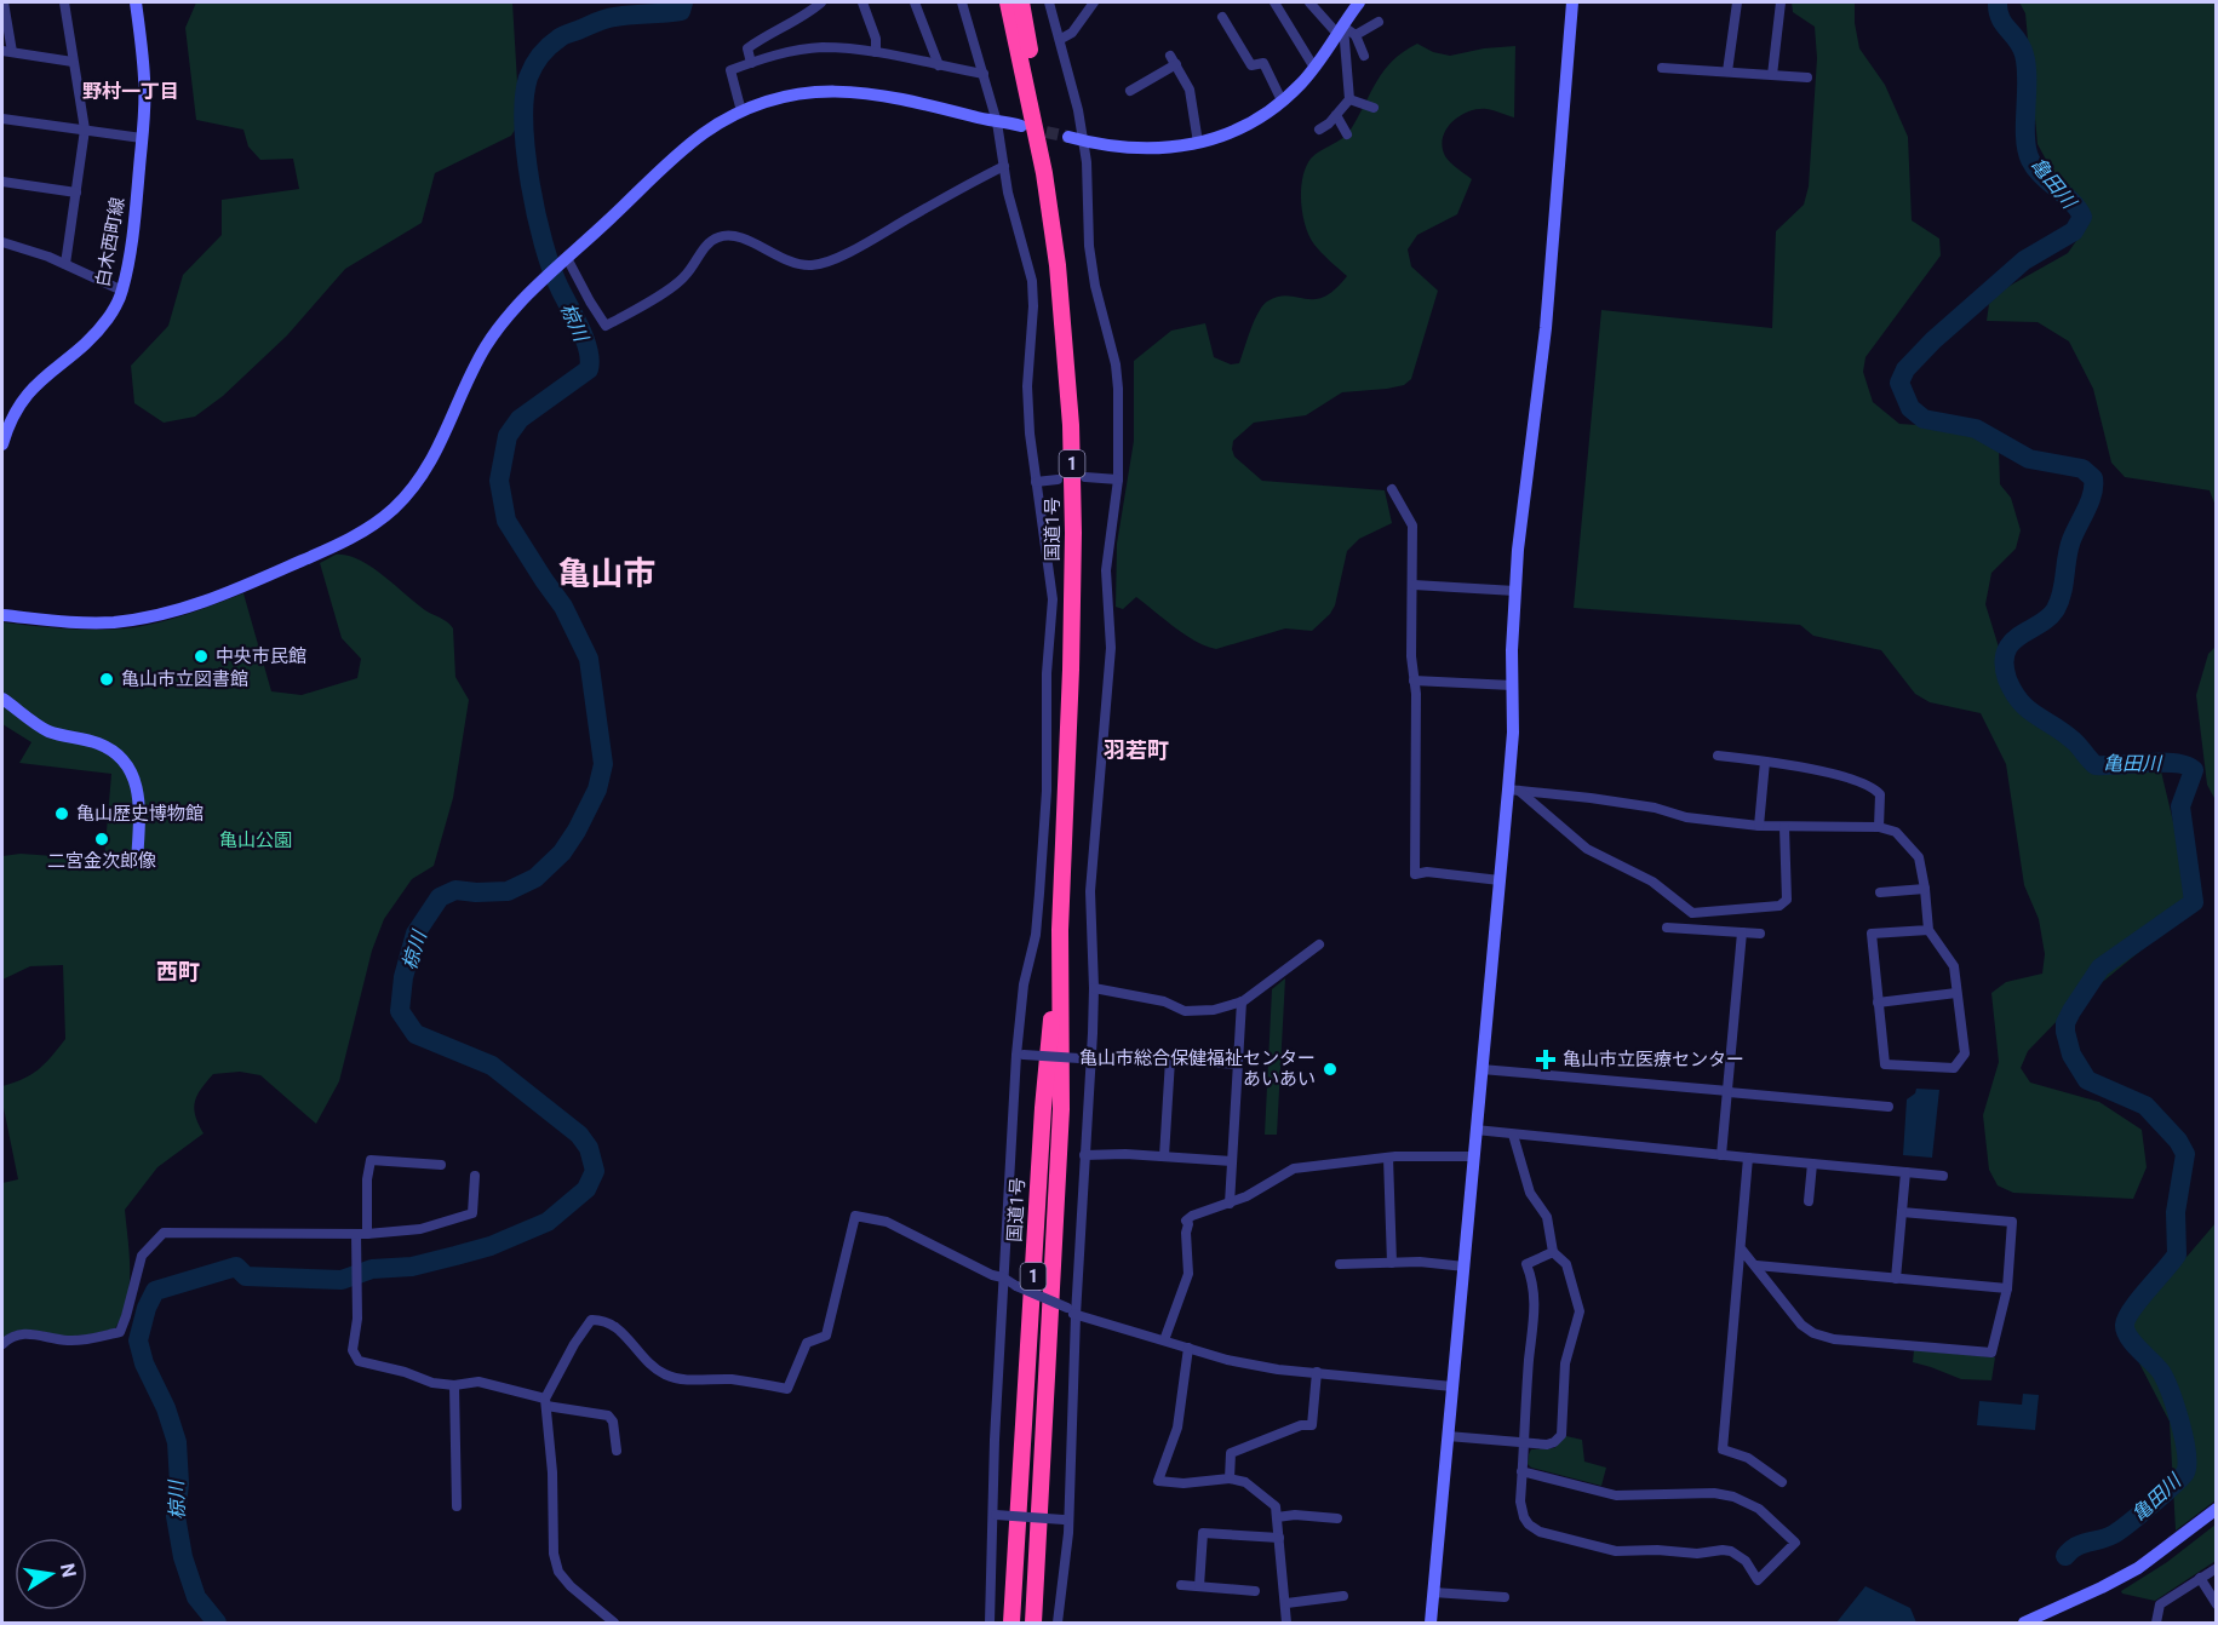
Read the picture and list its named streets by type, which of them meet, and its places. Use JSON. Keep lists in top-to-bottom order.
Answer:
{
  "streets": {
    "highway": ["1", "国道1号"],
    "street": ["白木西町線"]
  },
  "districts": [
    "野村一丁目",
    "亀山市",
    "羽若町",
    "西町"
  ],
  "water": ["亀田川", "椋川"],
  "parks": ["亀山公園"],
  "places": {
    "other": [
      "中央市民館",
      "亀山市立図書館",
      "亀山歴史博物館",
      "二宮金次郎像",
      "亀山市総合保健福祉センター あいあい"
    ],
    "health": ["亀山市立医療センター"]
  },
  "north": "right"
}
